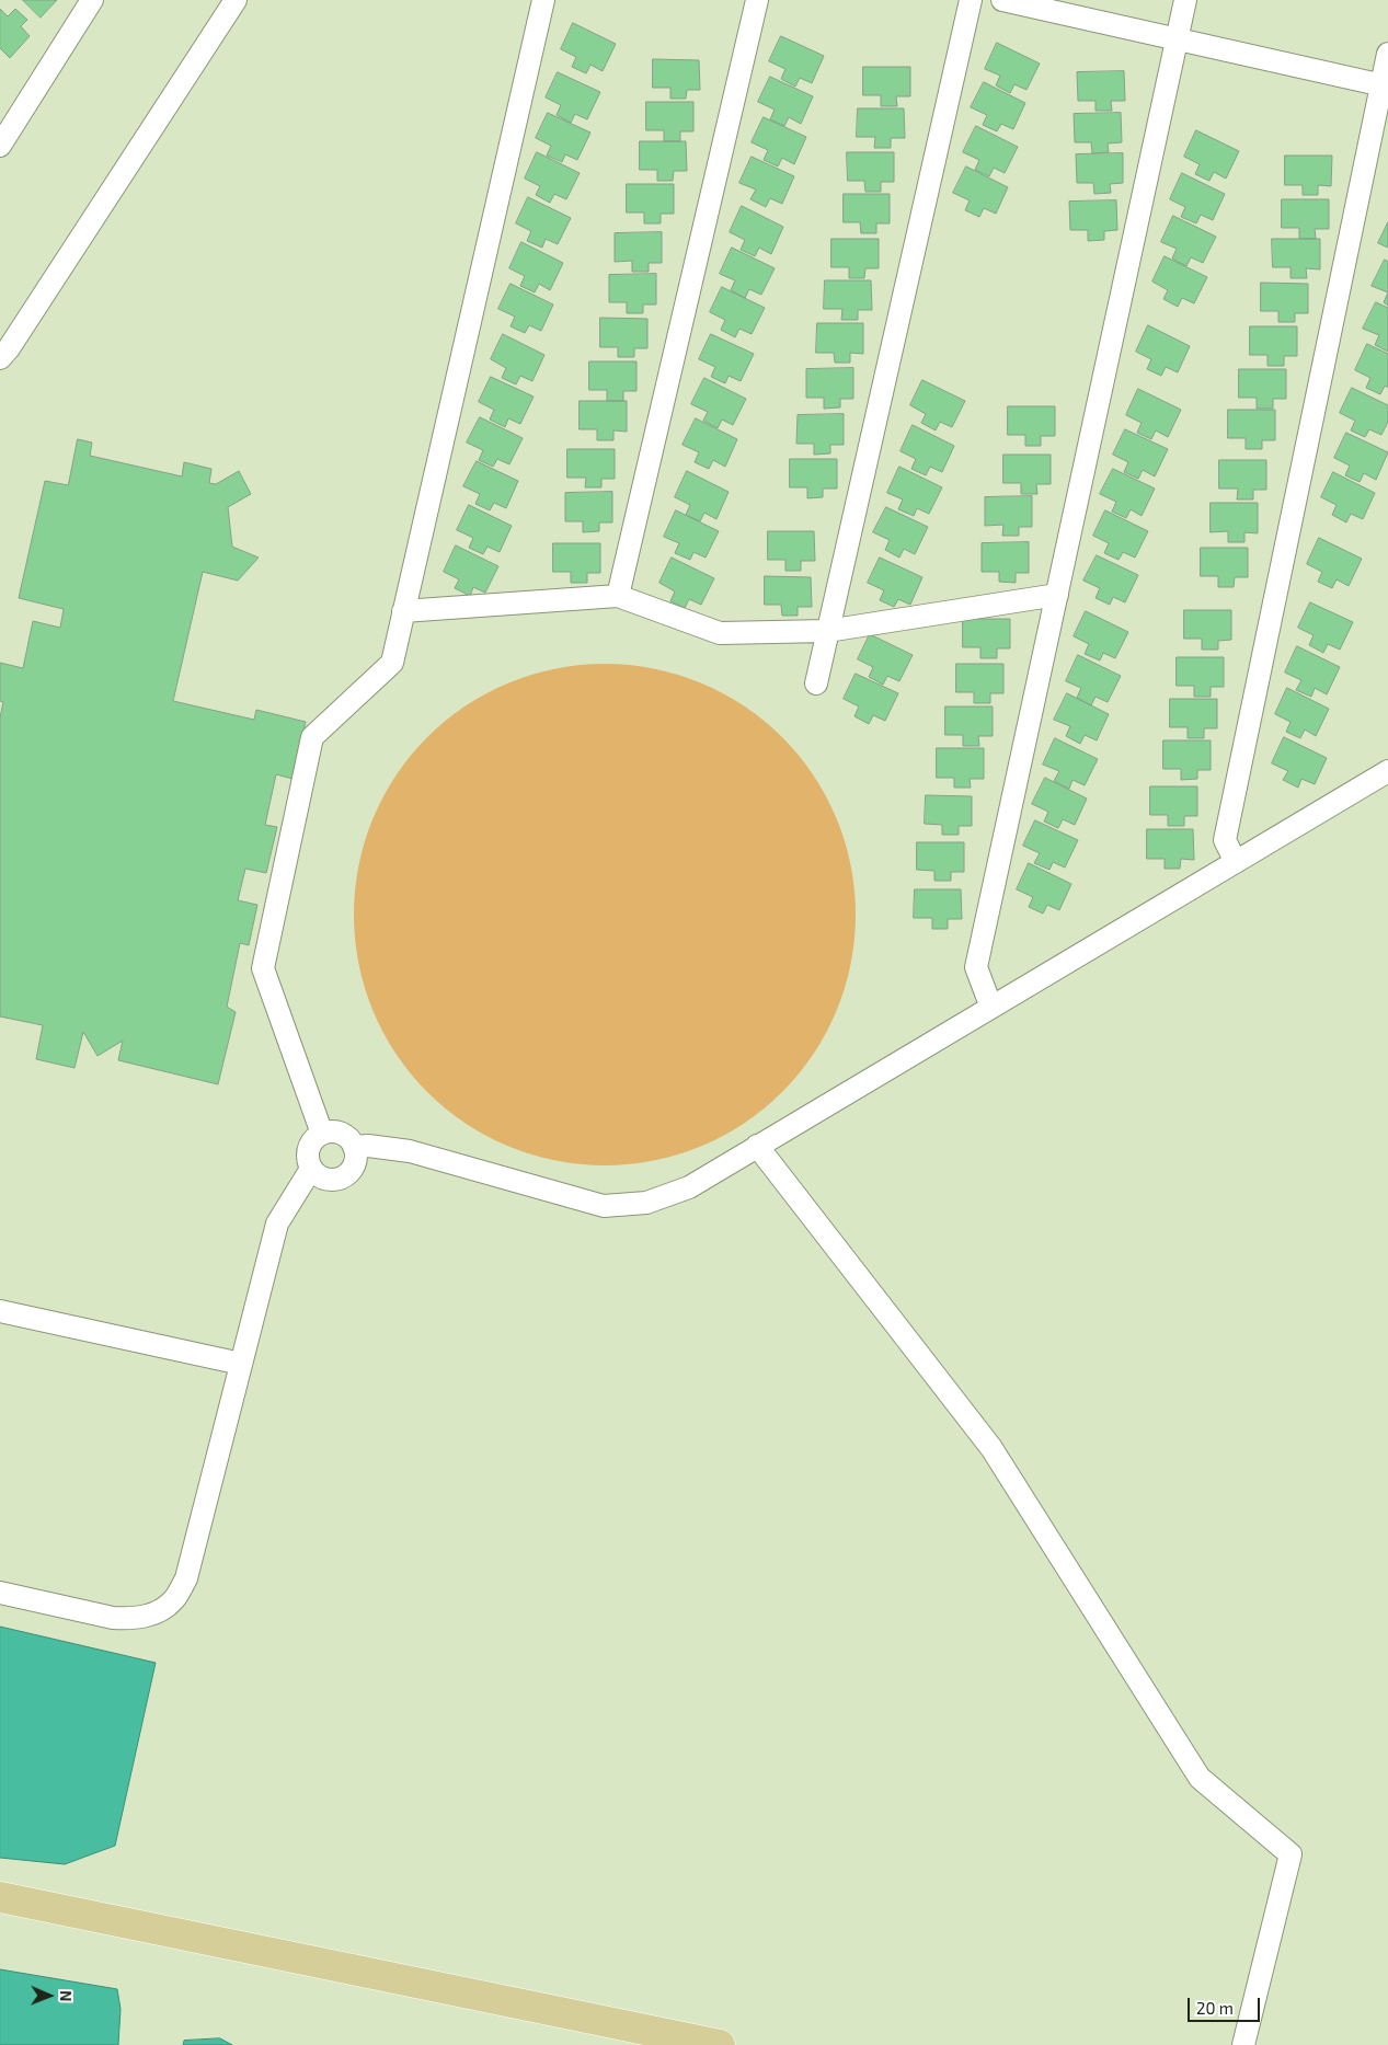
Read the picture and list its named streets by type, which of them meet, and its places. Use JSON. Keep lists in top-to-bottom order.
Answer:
{
  "scale_bar": "20 m",
  "north": "right"
}
